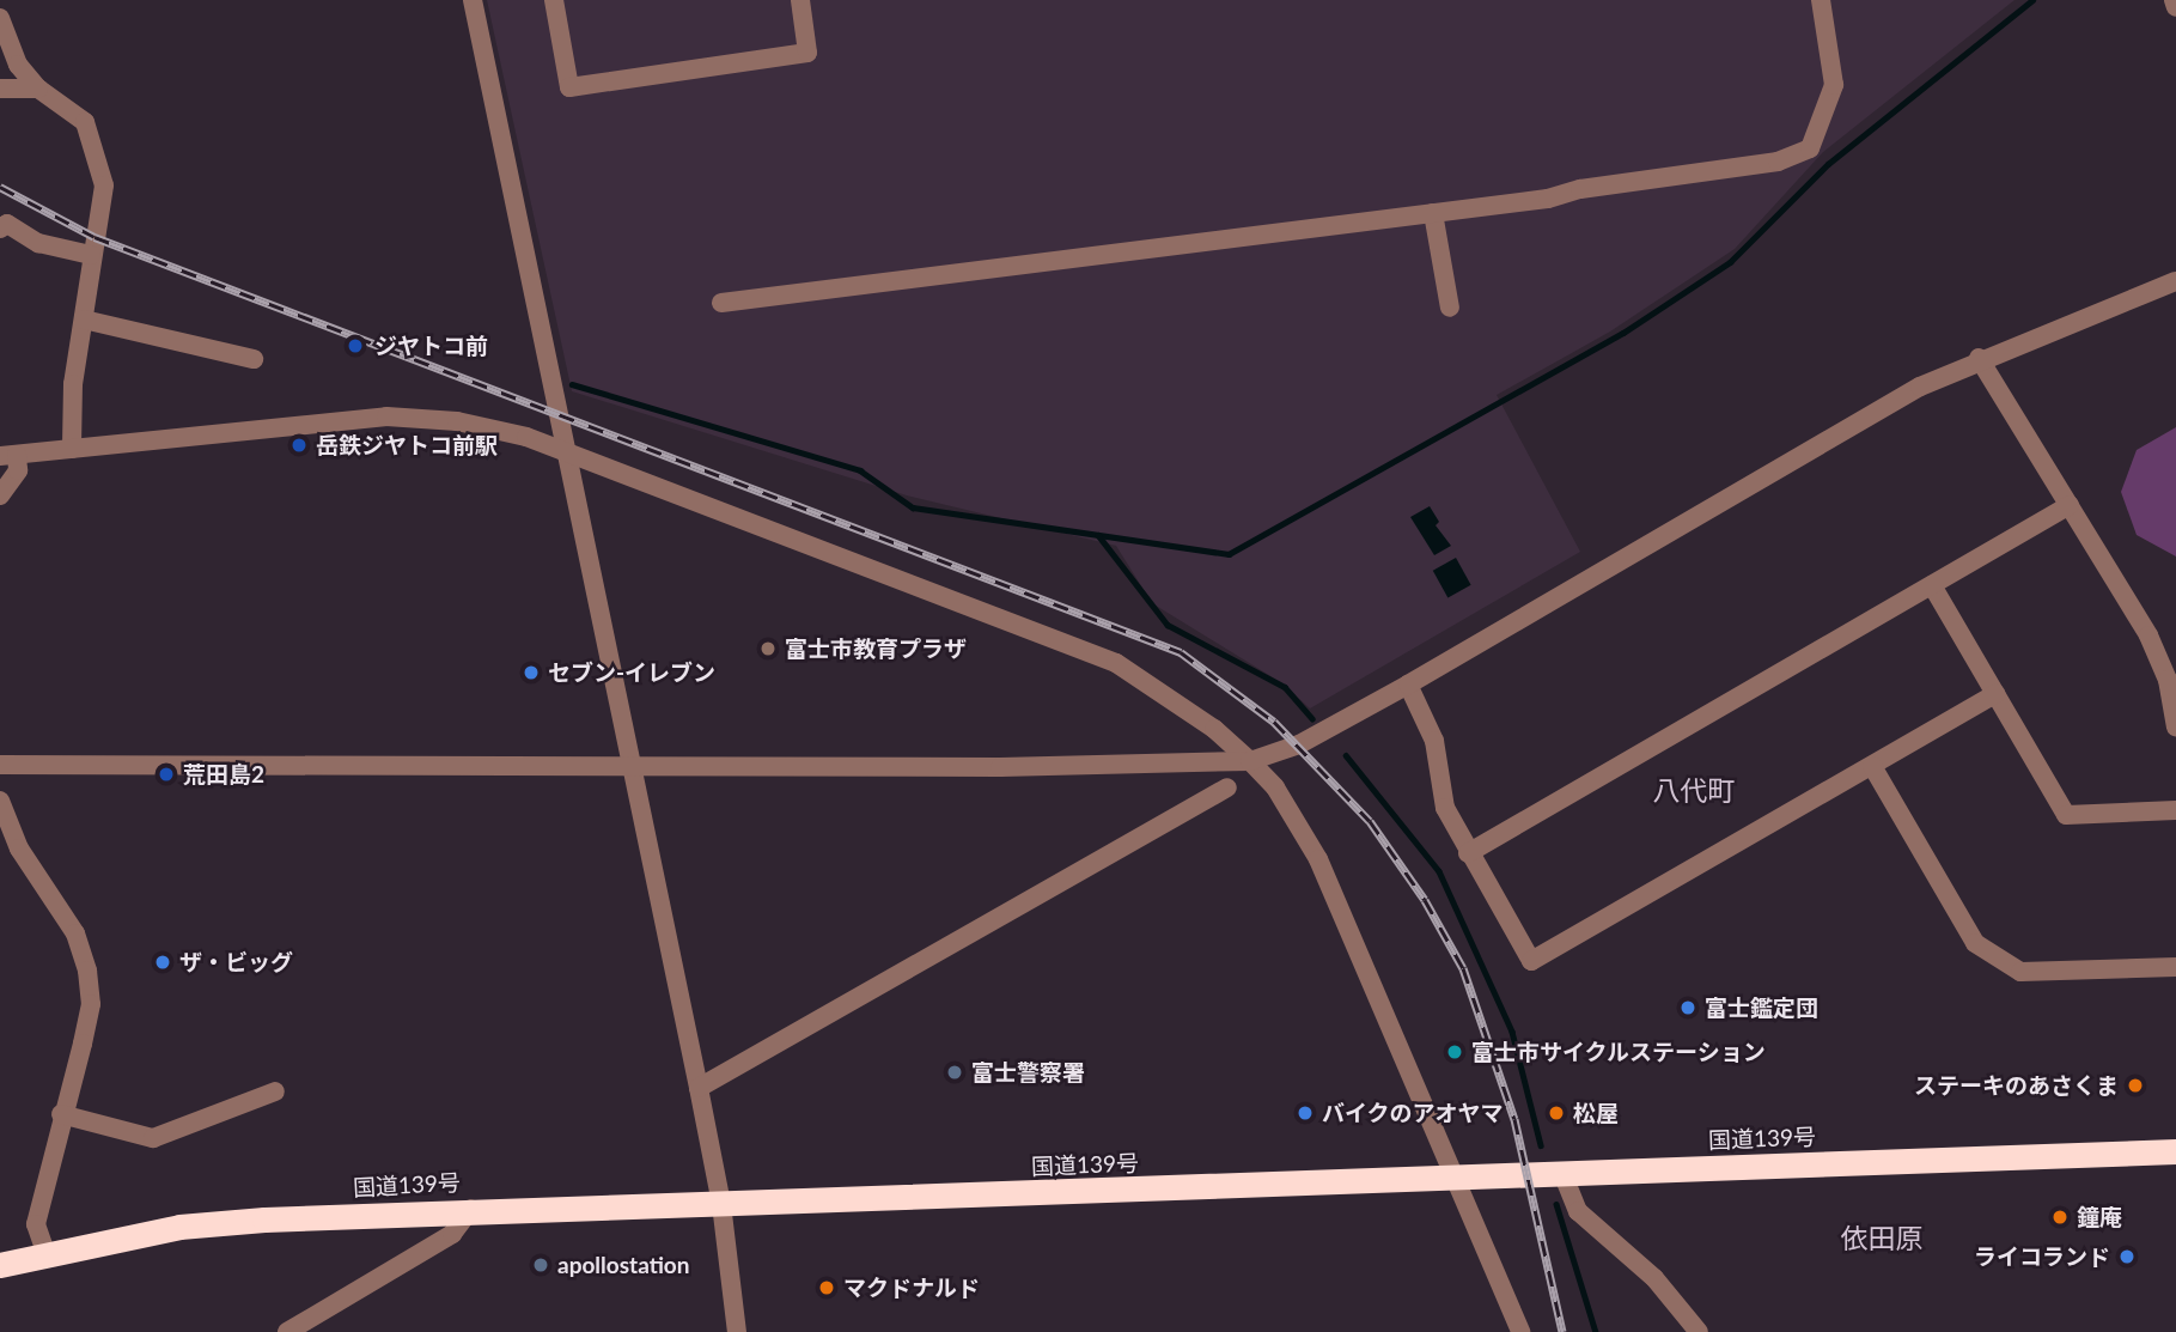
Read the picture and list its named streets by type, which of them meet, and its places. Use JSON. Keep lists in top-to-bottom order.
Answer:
{
  "streets": {
    "highway": ["国道139号"]
  },
  "districts": ["八代町", "依田原"],
  "places": [
    "ジヤトコ前",
    "岳鉄ジヤトコ前駅",
    "富士市教育プラザ",
    "セブン-イレブン",
    "荒田島2",
    "ザ・ビッグ",
    "富士鑑定団",
    "富士市サイクルステーション",
    "富士警察署",
    "ステーキのあさくま",
    "バイクのアオヤマ",
    "松屋",
    "鐘庵",
    "ライコランド",
    "apollostation",
    "マクドナルド"
  ]
}
